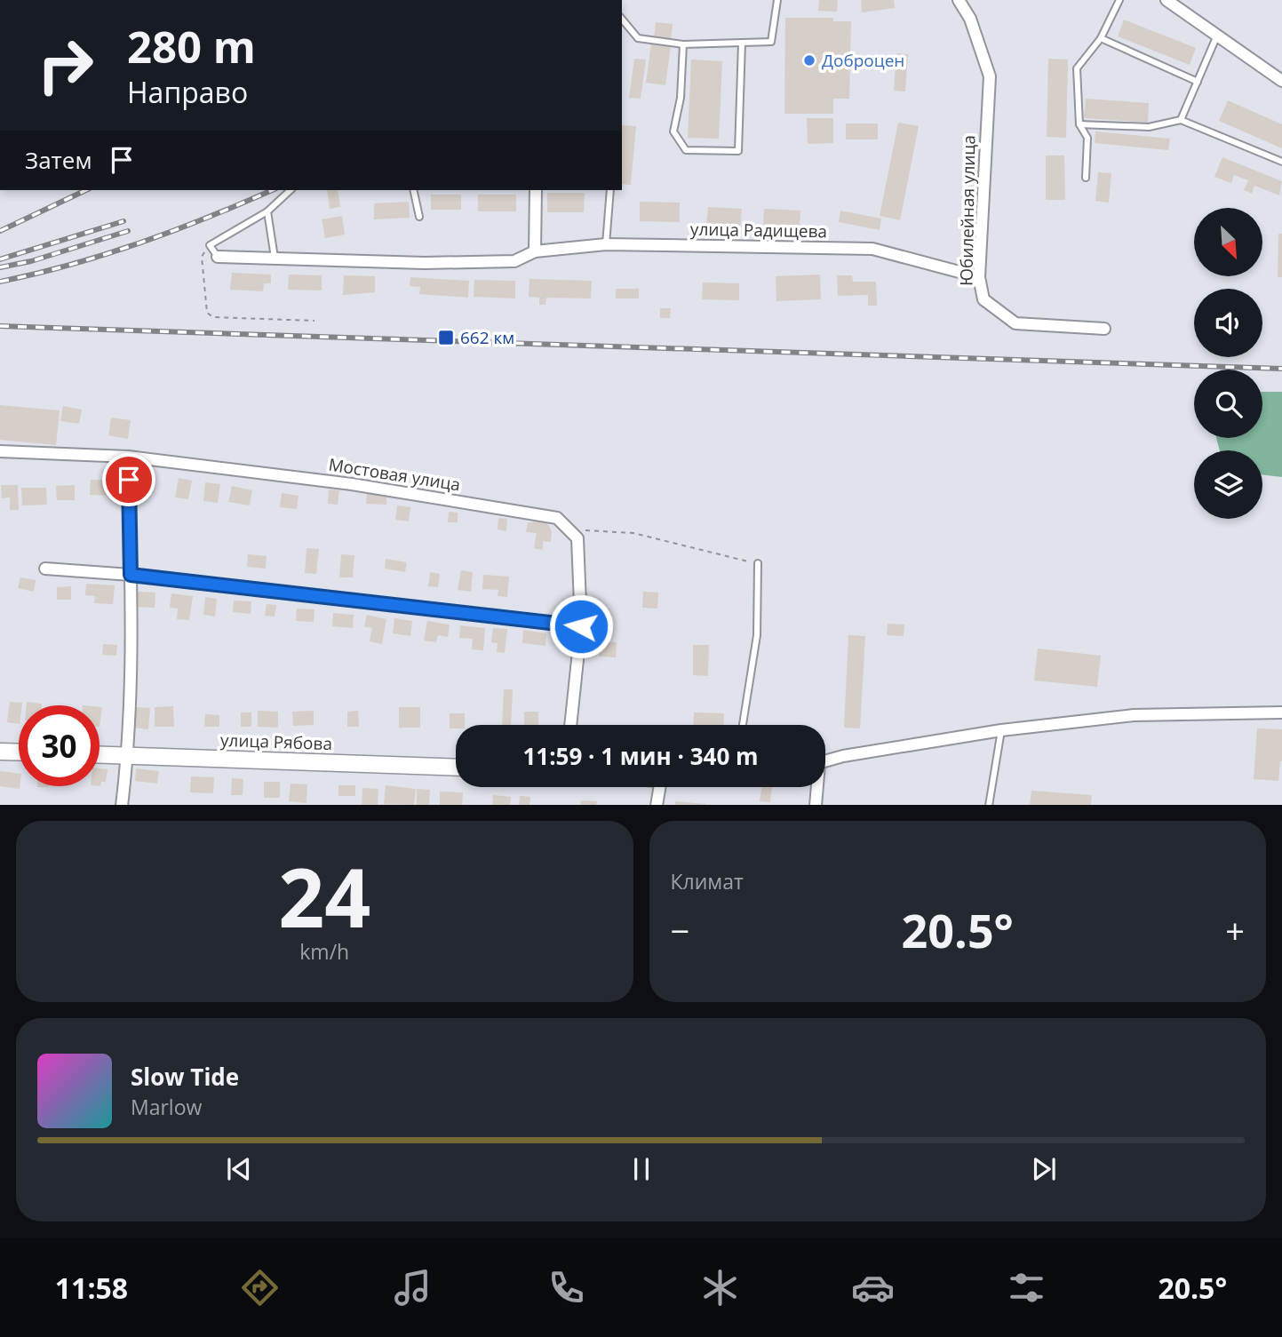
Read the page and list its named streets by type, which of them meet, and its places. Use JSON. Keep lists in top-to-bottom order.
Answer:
{
  "streets": {
    "street": [
      "Юбилейная улица",
      "улица Радищева",
      "Мостовая улица",
      "улица Рябова"
    ]
  },
  "crossings": [
    ["Юбилейная улица", "улица Радищева"]
  ],
  "places": {
    "other": ["Доброцен"],
    "transit": ["662 км"]
  },
  "north": "bottom right",
  "page": {
    "turn": ["280 m", "Направо"],
    "then": "Затем",
    "limit": "30",
    "trip": "11:59 · 1 мин · 340 m",
    "tile": [
      ["24", "km/h"],
      "Климат"
    ],
    "heat": ["−", "20.5°", "+"],
    "song": ["Slow Tide", "Marlow"],
    "tabs": ["11:58", "20.5°"]
  }
}
